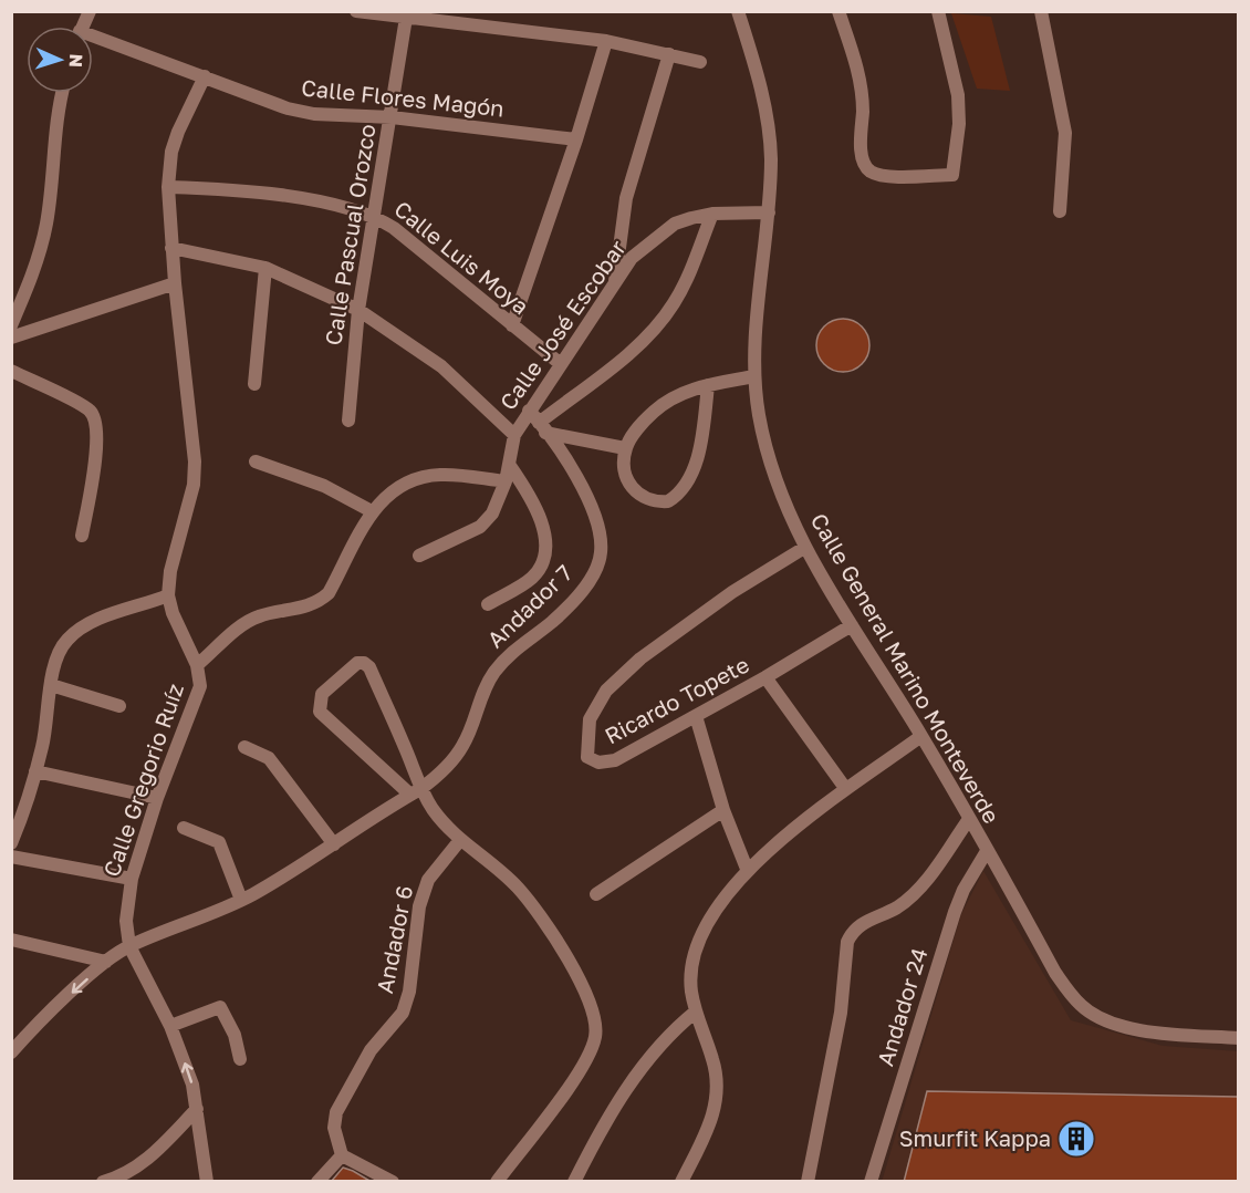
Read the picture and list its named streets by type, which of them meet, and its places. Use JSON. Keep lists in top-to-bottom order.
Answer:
{
  "streets": {
    "street": [
      "Calle Flores Magón",
      "Calle Pascual Orozco",
      "Calle Luis Moya",
      "Calle José Escobar",
      "Andador 7",
      "Calle General Marino Monteverde",
      "Ricardo Topete",
      "Calle Gregorio Ruíz",
      "Andador 6",
      "Andador 24"
    ]
  },
  "crossings": [
    ["Calle Flores Magón", "Calle Pascual Orozco"],
    ["Calle Pascual Orozco", "Calle Luis Moya"],
    ["Calle Luis Moya", "Calle José Escobar"],
    ["Calle José Escobar", "Andador 7"],
    ["Calle José Escobar", "Calle General Marino Monteverde"],
    ["Andador 7", "Calle Gregorio Ruíz"],
    ["Calle General Marino Monteverde", "Ricardo Topete"],
    ["Calle General Marino Monteverde", "Andador 24"]
  ],
  "places": {
    "building": ["Smurfit Kappa"]
  },
  "north": "right"
}
